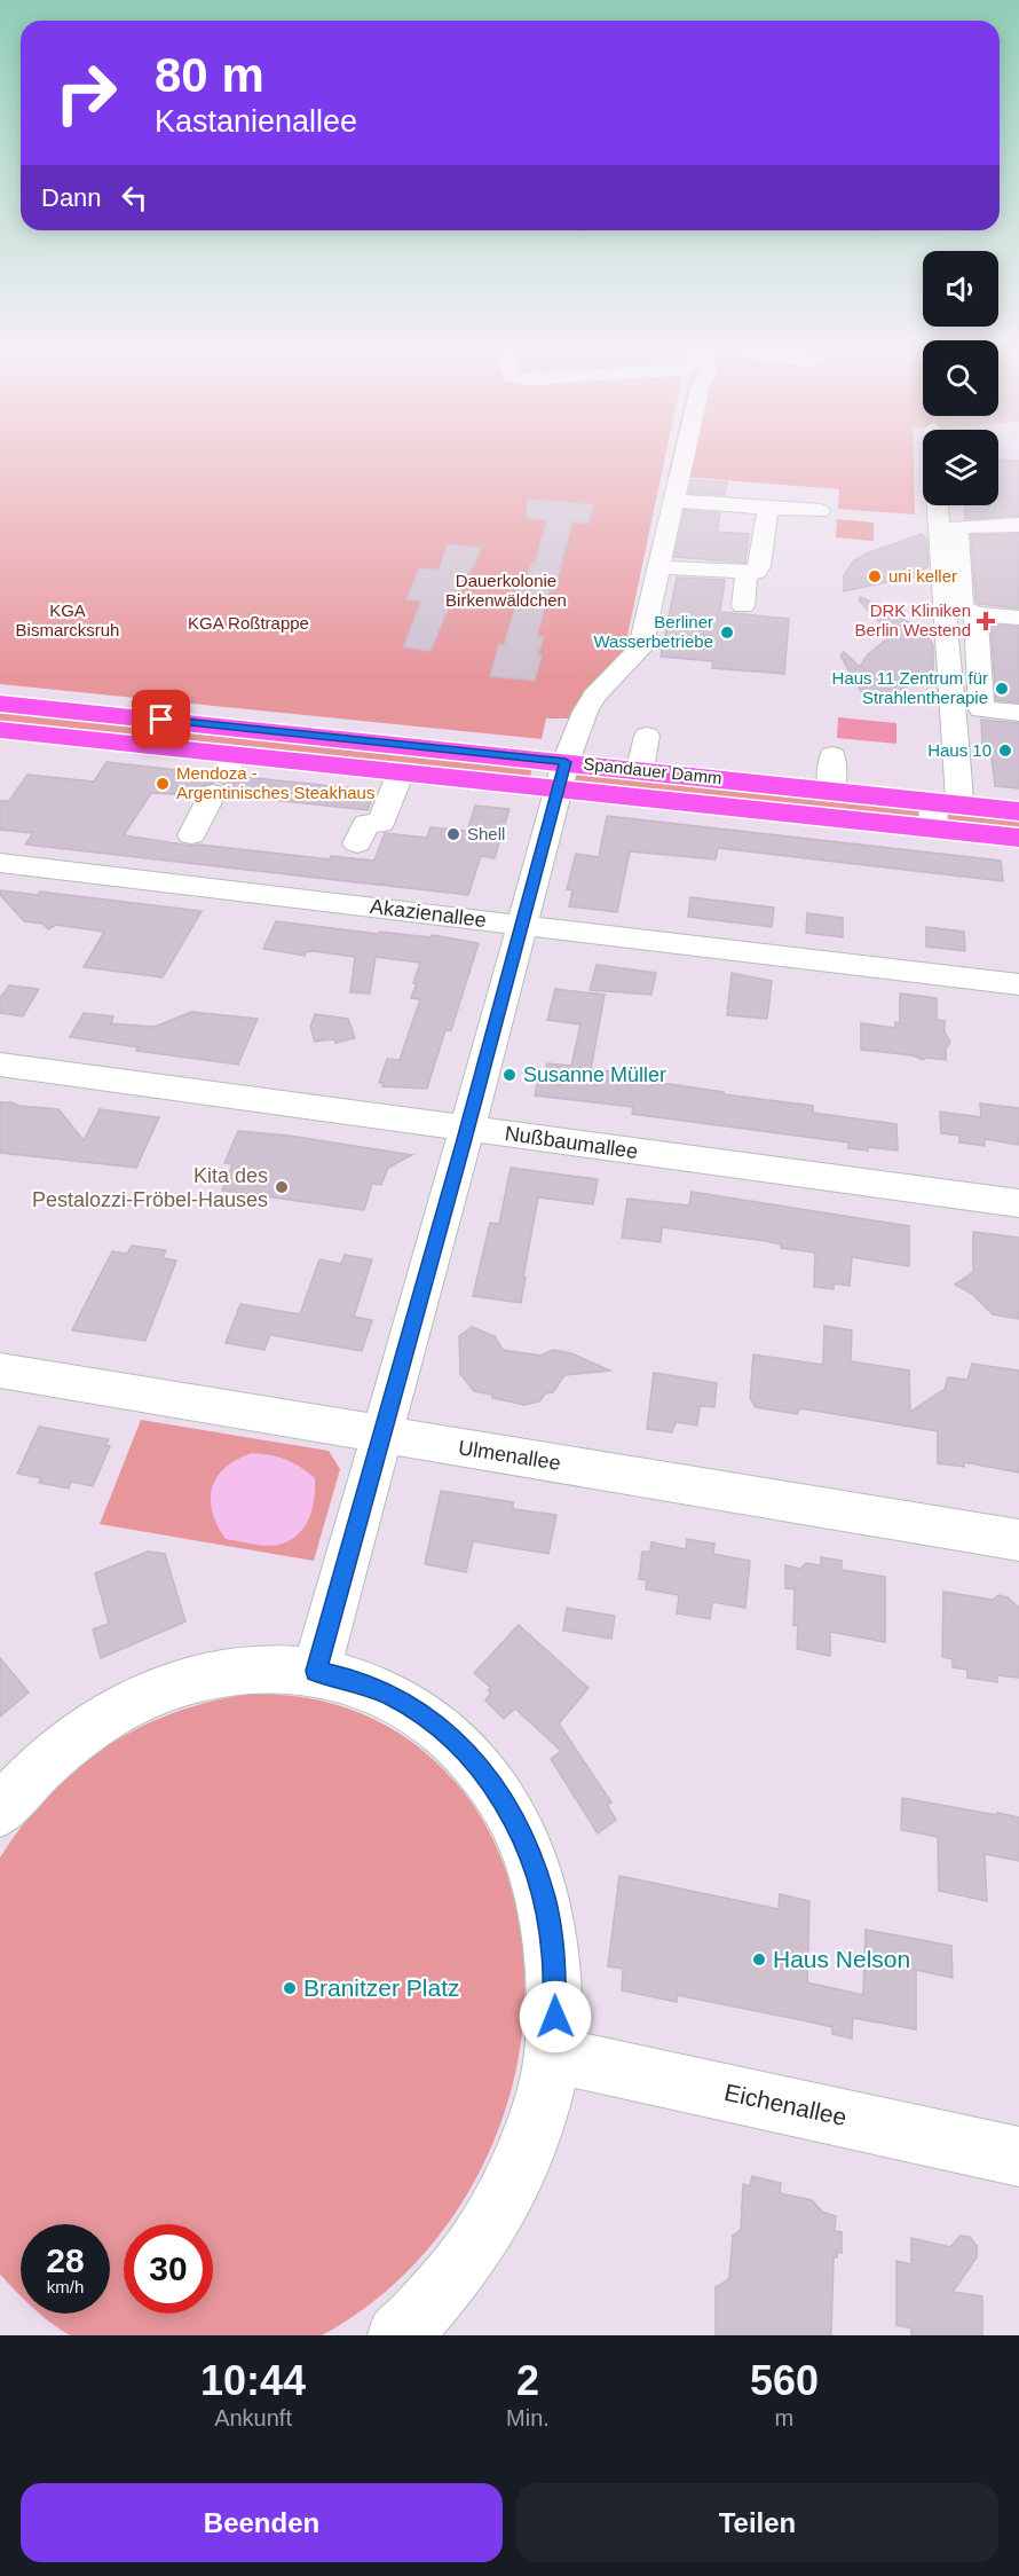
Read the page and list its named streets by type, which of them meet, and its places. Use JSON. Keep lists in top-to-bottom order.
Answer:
{
  "streets": {
    "main road": ["Spandauer Damm"],
    "street": [
      "Akazienallee",
      "Nußbaumallee",
      "Ulmenallee",
      "Eichenallee"
    ]
  },
  "parks": ["Dauerkolonie Birkenwäldchen", "KGA Bismarcksruh", "KGA Roßtrappe"],
  "places": {
    "other": [
      "uni keller",
      "Berliner Wasserbetriebe",
      "Haus 11 Zentrum für Strahlentherapie",
      "Haus 10",
      "Mendoza - Argentinisches Steakhaus",
      "Shell",
      "Susanne Müller",
      "Kita des Pestalozzi-Fröbel-Hauses",
      "Haus Nelson",
      "Branitzer Platz"
    ],
    "health": ["DRK Kliniken Berlin Westend"]
  },
  "page": {
    "turn": ["80 m", "Kastanienallee"],
    "then": "Dann",
    "speed": "28 km/h",
    "limit": "30",
    "eta": [
      "10:44",
      "Ankunft",
      "2",
      "Min.",
      "560",
      "m"
    ],
    "buttons": ["Beenden", "Teilen"]
  }
}
